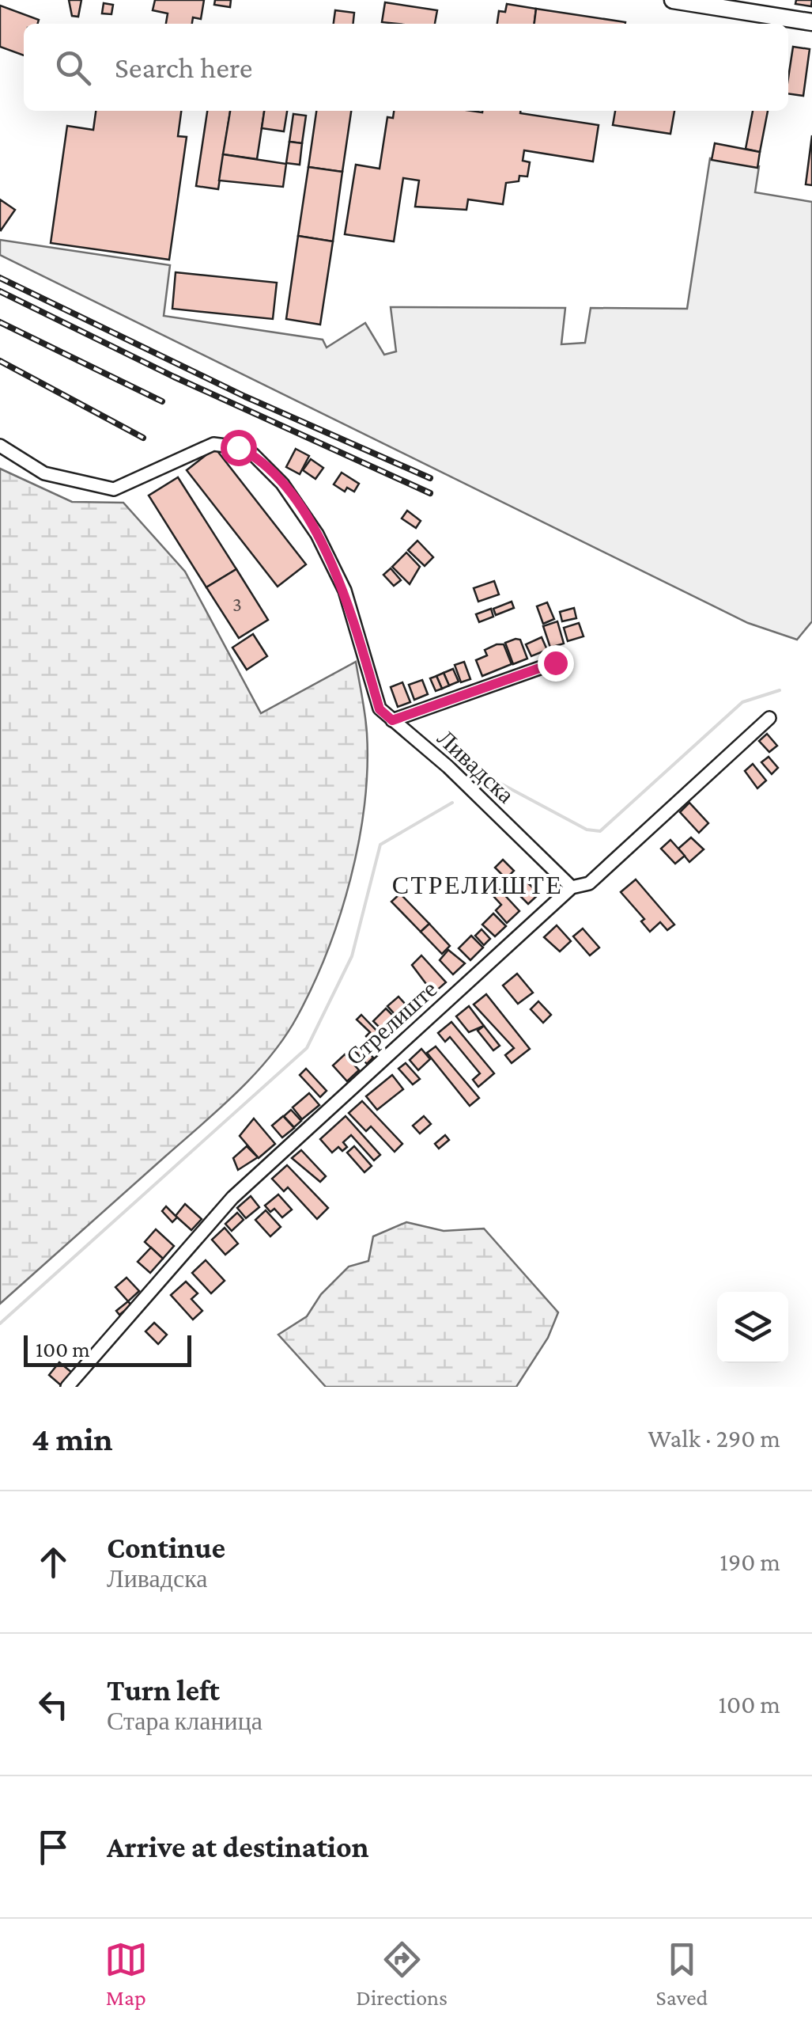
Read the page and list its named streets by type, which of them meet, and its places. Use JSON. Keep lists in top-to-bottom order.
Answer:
{
  "streets": {
    "street": ["Ливадска", "Стрелиште"]
  },
  "crossings": [
    ["Ливадска", "Стрелиште"]
  ],
  "districts": ["СТРЕЛИШТЕ"],
  "house_numbers": ["3"],
  "scale_bar": "100 m",
  "page": {
    "search": "Search here",
    "scale": "100 m",
    "heading": ["4 min", "Walk · 290 m"],
    "list": [
      ["Continue", "Ливадска", "190 m"],
      ["Turn left", "Стара кланица", "100 m"],
      "Arrive at destination"
    ],
    "nav": ["Map", "Directions", "Saved"]
  }
}
